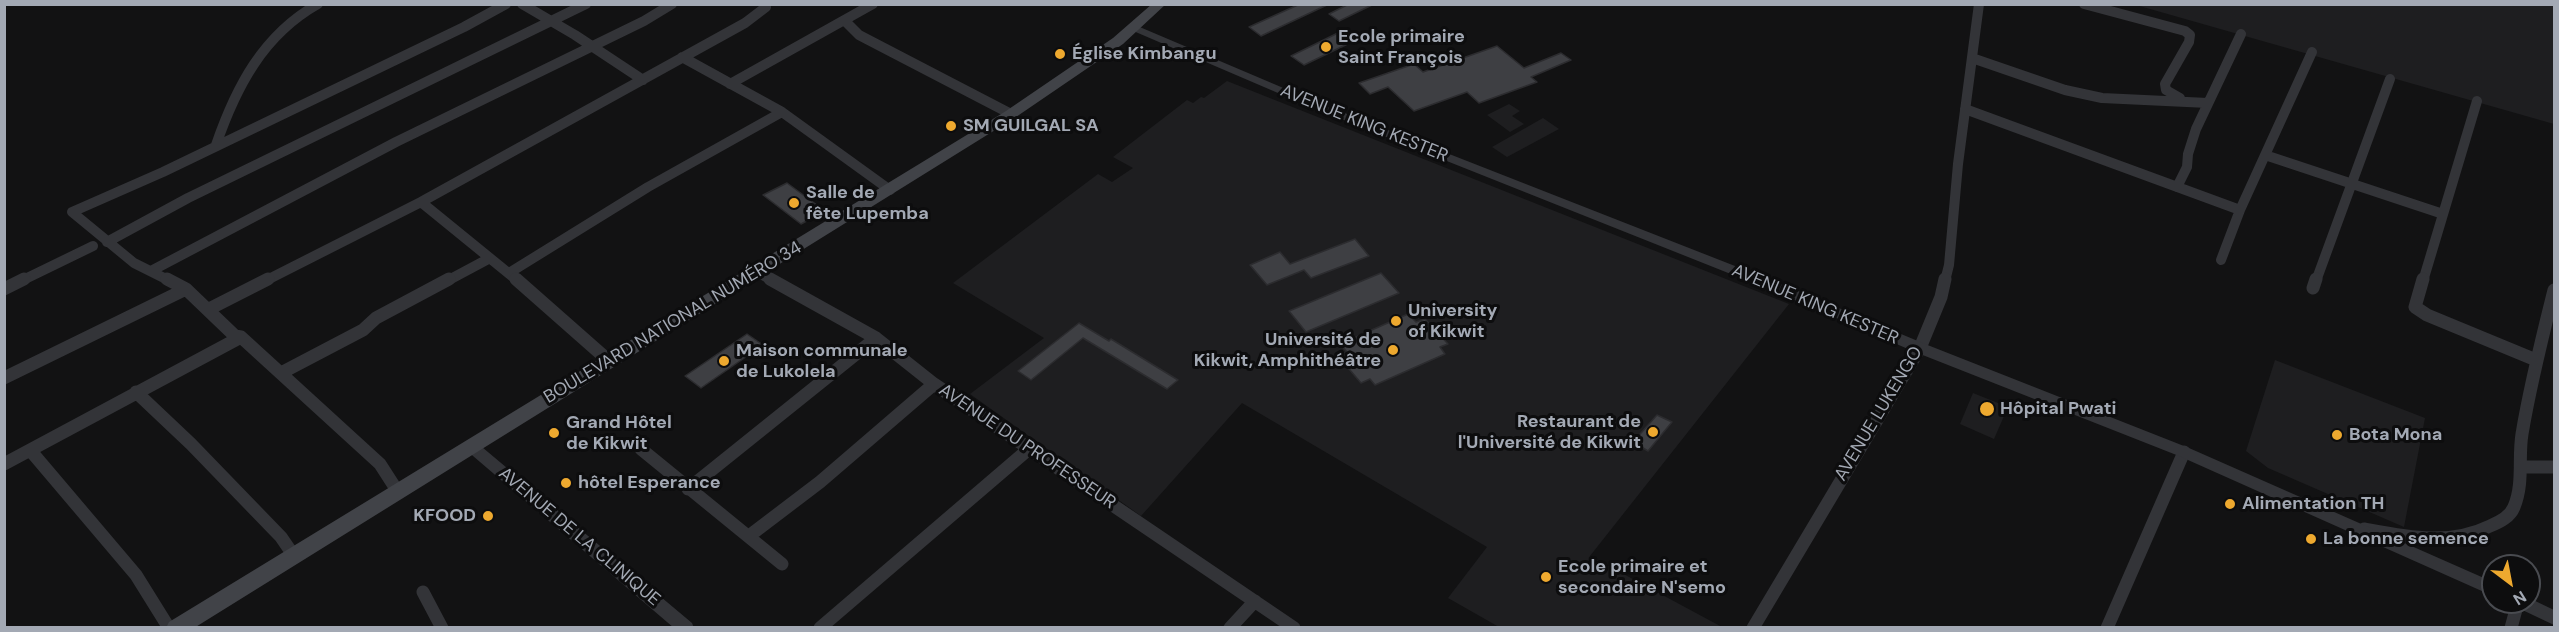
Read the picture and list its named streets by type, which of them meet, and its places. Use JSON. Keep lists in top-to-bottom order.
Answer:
{
  "streets": {
    "main road": ["BOULEVARD NATIONAL NUMÉRO 34"],
    "street": [
      "AVENUE KING KESTER",
      "AVENUE LUKENGO",
      "AVENUE DU PROFESSEUR",
      "AVENUE DE LA CLINIQUE"
    ]
  },
  "crossings": [
    ["AVENUE KING KESTER", "BOULEVARD NATIONAL NUMÉRO 34"],
    ["AVENUE KING KESTER", "AVENUE LUKENGO"],
    ["BOULEVARD NATIONAL NUMÉRO 34", "AVENUE DU PROFESSEUR"],
    ["BOULEVARD NATIONAL NUMÉRO 34", "AVENUE DE LA CLINIQUE"]
  ],
  "places": [
    "Ecole primaire Saint François",
    "Église Kimbangu",
    "SM GUILGAL SA",
    "Salle de fête Lupemba",
    "University of Kikwit",
    "Université de Kikwit, Amphithéâtre",
    "Maison communale de Lukolela",
    "Hôpital Pwati",
    "Restaurant de l'Université de Kikwit",
    "Grand Hôtel de Kikwit",
    "Bota Mona",
    "hôtel Esperance",
    "Alimentation TH",
    "KFOOD",
    "La bonne semence",
    "Ecole primaire et secondaire N'semo"
  ],
  "north": "bottom right"
}
